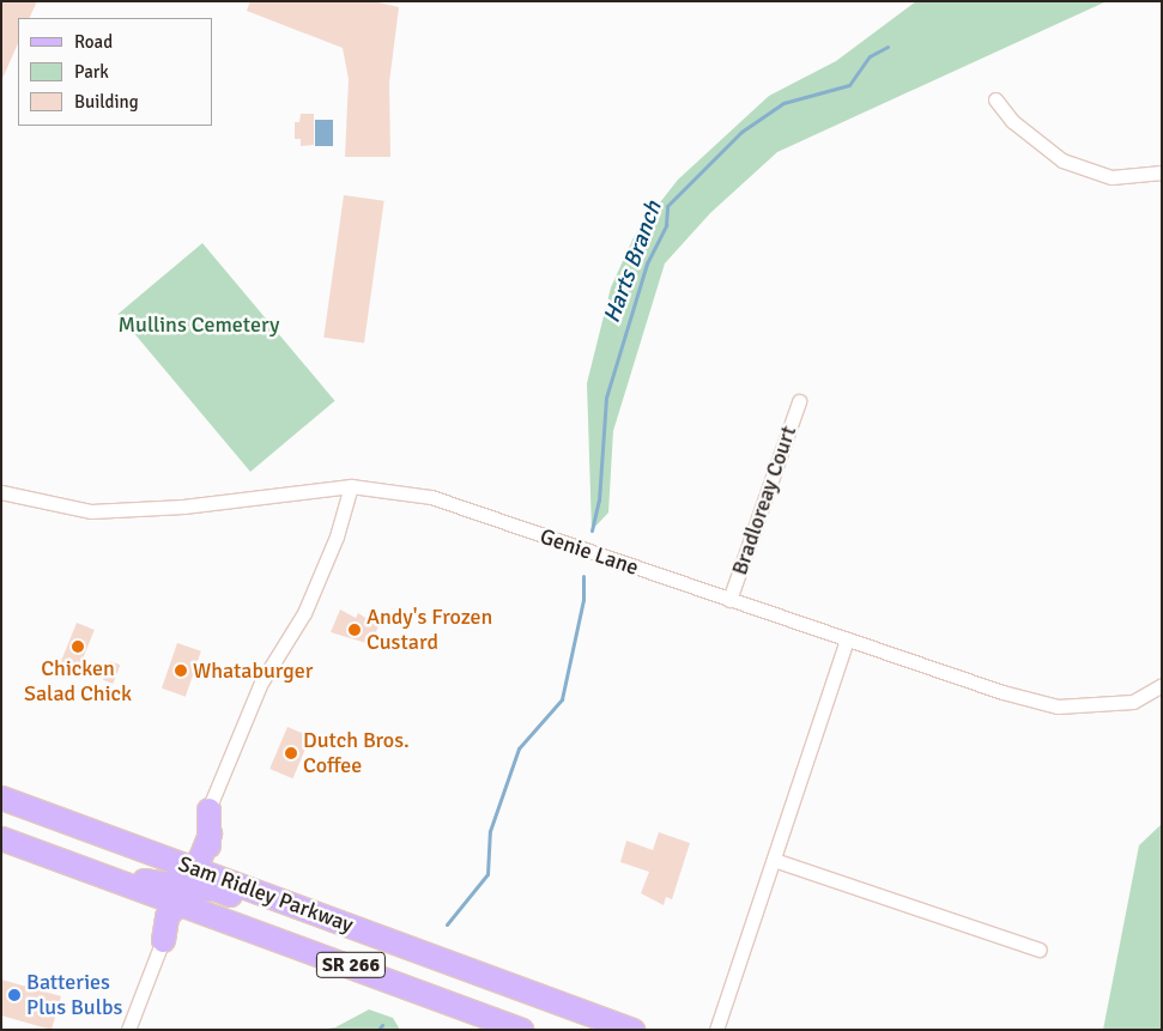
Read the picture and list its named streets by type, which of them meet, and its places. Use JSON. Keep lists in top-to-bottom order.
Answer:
{
  "streets": {
    "main road": ["Sam Ridley Parkway", "SR 266"],
    "street": ["Bradloreay Court", "Genie Lane"]
  },
  "crossings": [
    ["Bradloreay Court", "Genie Lane"]
  ],
  "water": ["Harts Branch"],
  "parks": ["Mullins Cemetery"],
  "places": [
    "Andy's Frozen Custard",
    "Chicken Salad Chick",
    "Whataburger",
    "Dutch Bros. Coffee",
    "Batteries Plus Bulbs"
  ],
  "legend": ["Road", "Park", "Building"]
}
